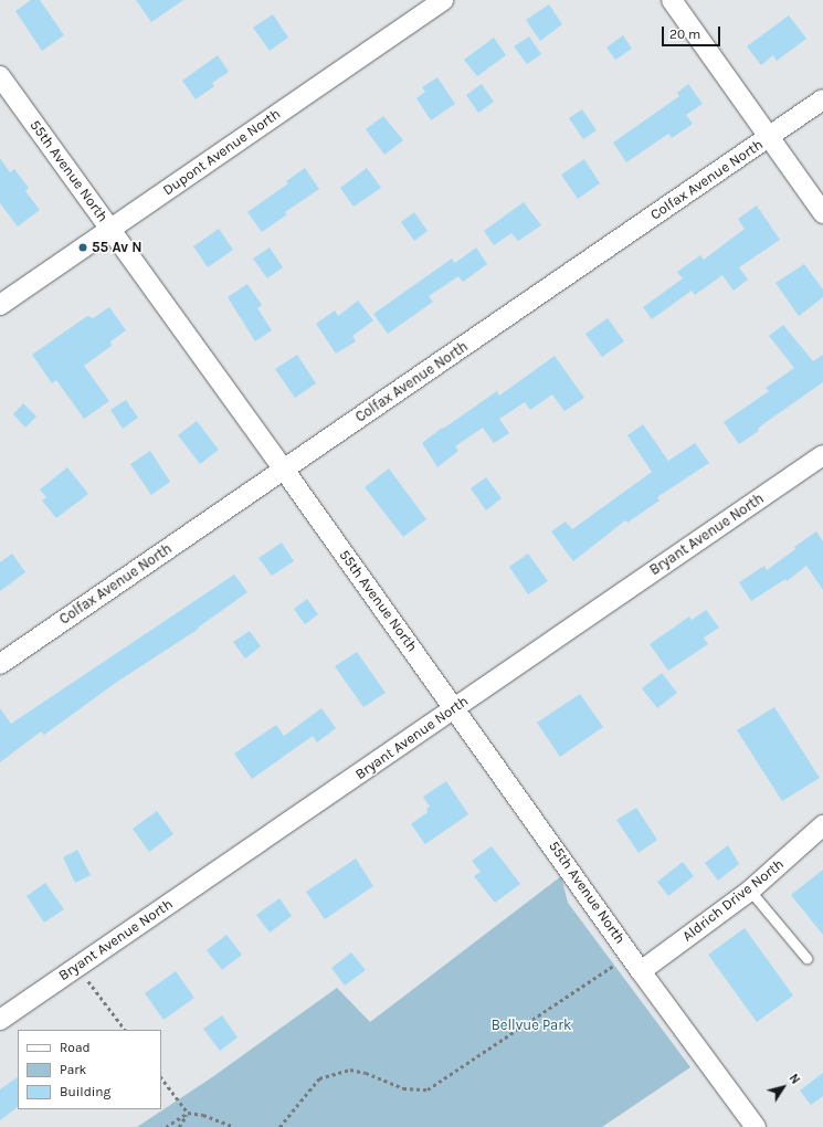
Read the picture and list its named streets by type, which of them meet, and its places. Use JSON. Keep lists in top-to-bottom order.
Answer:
{
  "streets": {
    "street": [
      "Dupont Avenue North",
      "55th Avenue North",
      "Colfax Avenue North",
      "Bryant Avenue North",
      "Aldrich Drive North"
    ]
  },
  "crossings": [
    ["Dupont Avenue North", "55th Avenue North"],
    ["55th Avenue North", "Colfax Avenue North"],
    ["55th Avenue North", "Bryant Avenue North"],
    ["55th Avenue North", "Aldrich Drive North"]
  ],
  "parks": ["Bellvue Park"],
  "places": ["55 Av N"],
  "legend": ["Road", "Park", "Building"],
  "scale_bar": "20 m",
  "north": "top right"
}
